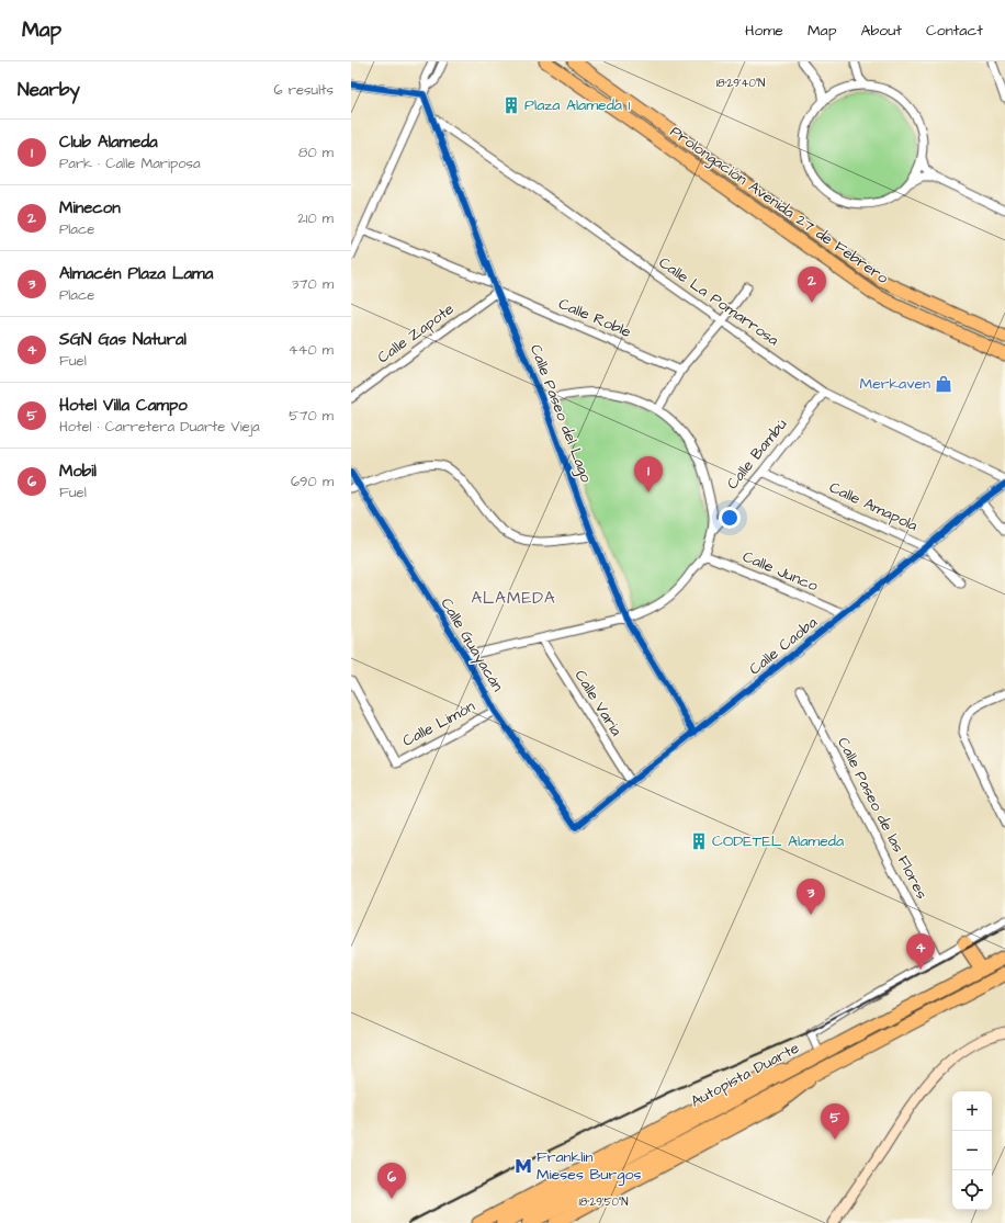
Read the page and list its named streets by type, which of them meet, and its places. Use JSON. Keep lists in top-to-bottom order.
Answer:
{
  "streets": {
    "highway": ["Autopista Duarte"],
    "main road": ["Prolongación Avenida 27 de Febrero"],
    "street": [
      "Calle La Pomarrosa",
      "Calle Roble",
      "Calle Zapote",
      "Calle Paseo del Lago",
      "Calle Bambú",
      "Calle Amapola",
      "Calle Junco",
      "Calle Guayacán",
      "Calle Caoba",
      "Calle Varia",
      "Calle Limón",
      "Calle Paseo de las Flores"
    ]
  },
  "crossings": [
    ["Calle La Pomarrosa", "Calle Paseo del Lago"],
    ["Calle La Pomarrosa", "Calle Bambú"],
    ["Calle Roble", "Calle Zapote"],
    ["Calle Roble", "Calle Paseo del Lago"],
    ["Calle Zapote", "Calle Paseo del Lago"],
    ["Calle Paseo del Lago", "Calle Caoba"],
    ["Calle Bambú", "Calle Amapola"],
    ["Calle Amapola", "Calle Caoba"],
    ["Calle Junco", "Calle Caoba"],
    ["Calle Guayacán", "Calle Caoba"],
    ["Calle Guayacán", "Calle Limón"],
    ["Calle Caoba", "Calle Varia"]
  ],
  "districts": ["ALAMEDA"],
  "places": {
    "building": ["Plaza Alameda 1", "CODETEL Alameda"],
    "shop": ["Merkaven"],
    "metro station": ["Franklin Mieses Burgos"]
  },
  "page": {
    "header": "Map",
    "nav": [
      "Home",
      "Map",
      "About",
      "Contact"
    ],
    "heading": ["Nearby", "6 results"],
    "list": [
      {
        "mark": "1",
        "name": "Club Alameda",
        "note": "Park · Calle Mariposa",
        "value": "80 m"
      },
      {
        "mark": "2",
        "name": "Minecon",
        "note": "Place",
        "value": "210 m"
      },
      {
        "mark": "3",
        "name": "Almacén Plaza Lama",
        "note": "Place",
        "value": "370 m"
      },
      {
        "mark": "4",
        "name": "SGN Gas Natural",
        "note": "Fuel",
        "value": "440 m"
      },
      {
        "mark": "5",
        "name": "Hotel Villa Campo",
        "note": "Hotel · Carretera Duarte Vieja",
        "value": "570 m"
      },
      {
        "mark": "6",
        "name": "Mobil",
        "note": "Fuel",
        "value": "690 m"
      }
    ],
    "pins": [
      "2",
      "1",
      "3",
      "4",
      "5",
      "6"
    ],
    "map_buttons": ["+", "−"]
  },
  "coordinates": ["18°29'40\"N", "18°29'50\"N"]
}
